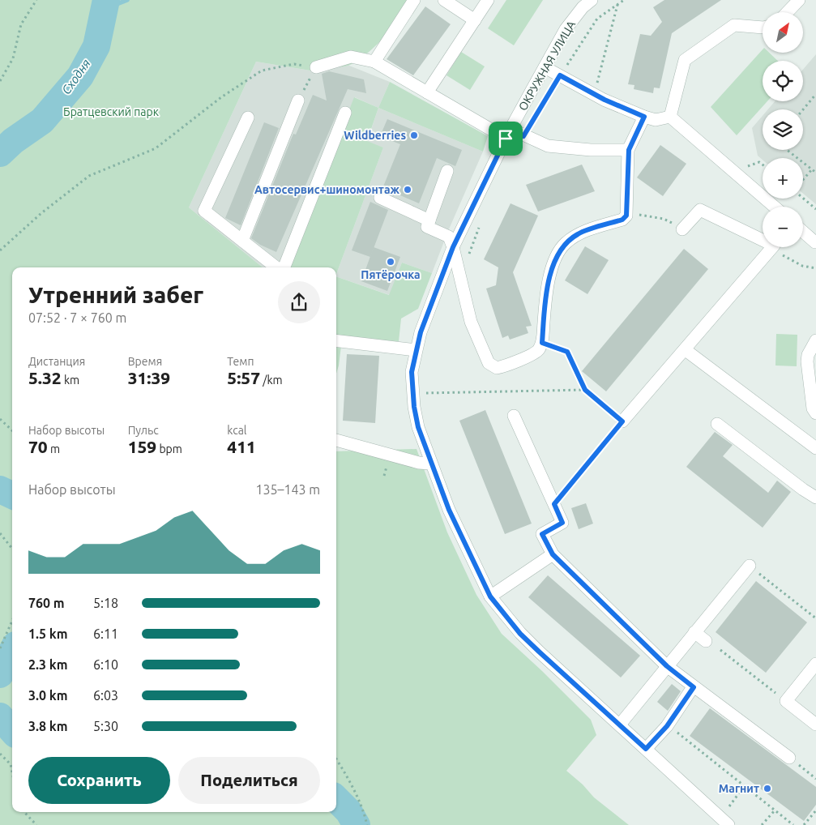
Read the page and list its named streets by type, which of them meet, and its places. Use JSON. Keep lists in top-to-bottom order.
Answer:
{
  "streets": {
    "street": ["ОКРУЖНАЯ УЛИЦА"]
  },
  "water": ["Сходня"],
  "parks": ["Братцевский парк"],
  "places": [
    "Wildberries",
    "Автосервис+шиномонтаж",
    "Пятёрочка",
    "Магнит"
  ],
  "north": "top right",
  "page": {
    "map_buttons": ["+", "−"],
    "heading": ["Утренний забег", "07:52 · 7 × 760 m"],
    "stats": [
      ["Дистанция", "5.32 km"],
      ["Время", "31:39"],
      ["Темп", "5:57 /km"],
      ["Набор высоты", "70 m"],
      ["Пульс", "159 bpm"],
      ["kcal", "411"]
    ],
    "chart": ["Набор высоты", "135–143 m"],
    "list": [
      {
        "name": "760 m",
        "note": "5:18"
      },
      {
        "name": "1.5 km",
        "note": "6:11"
      },
      {
        "name": "2.3 km",
        "note": "6:10"
      },
      {
        "name": "3.0 km",
        "note": "6:03"
      },
      {
        "name": "3.8 km",
        "note": "5:30"
      }
    ],
    "buttons": ["Сохранить", "Поделиться"]
  }
}
